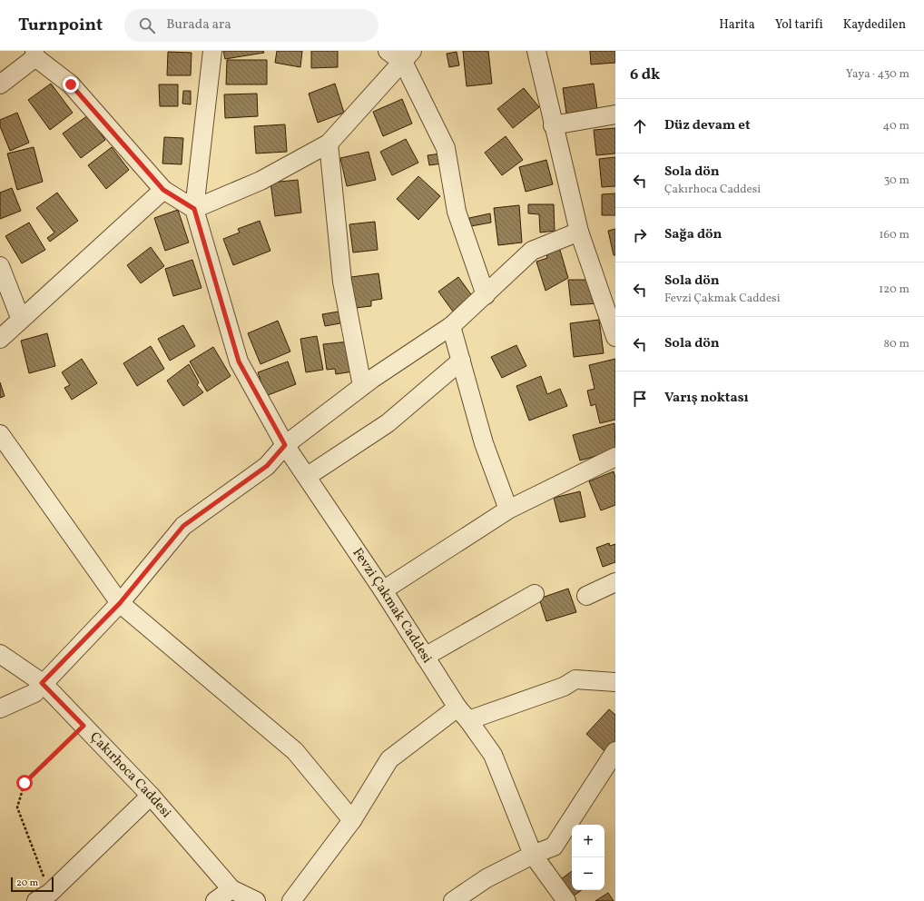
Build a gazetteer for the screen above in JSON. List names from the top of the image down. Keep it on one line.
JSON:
{"streets":{"street":["Fevzi Çakmak Caddesi","Çakırhoca Caddesi"]},"scale_bar":"20 m","page":{"header":"Turnpoint","search":"Burada ara","nav":["Harita","Yol tarifi","Kaydedilen"],"heading":["6 dk","Yaya · 430 m"],"list":[["Düz devam et","40 m"],["Sola dön","Çakırhoca Caddesi","30 m"],["Sağa dön","160 m"],["Sola dön","Fevzi Çakmak Caddesi","120 m"],["Sola dön","80 m"],"Varış noktası"],"map_buttons":["+","−"],"scale":"20 m"}}
